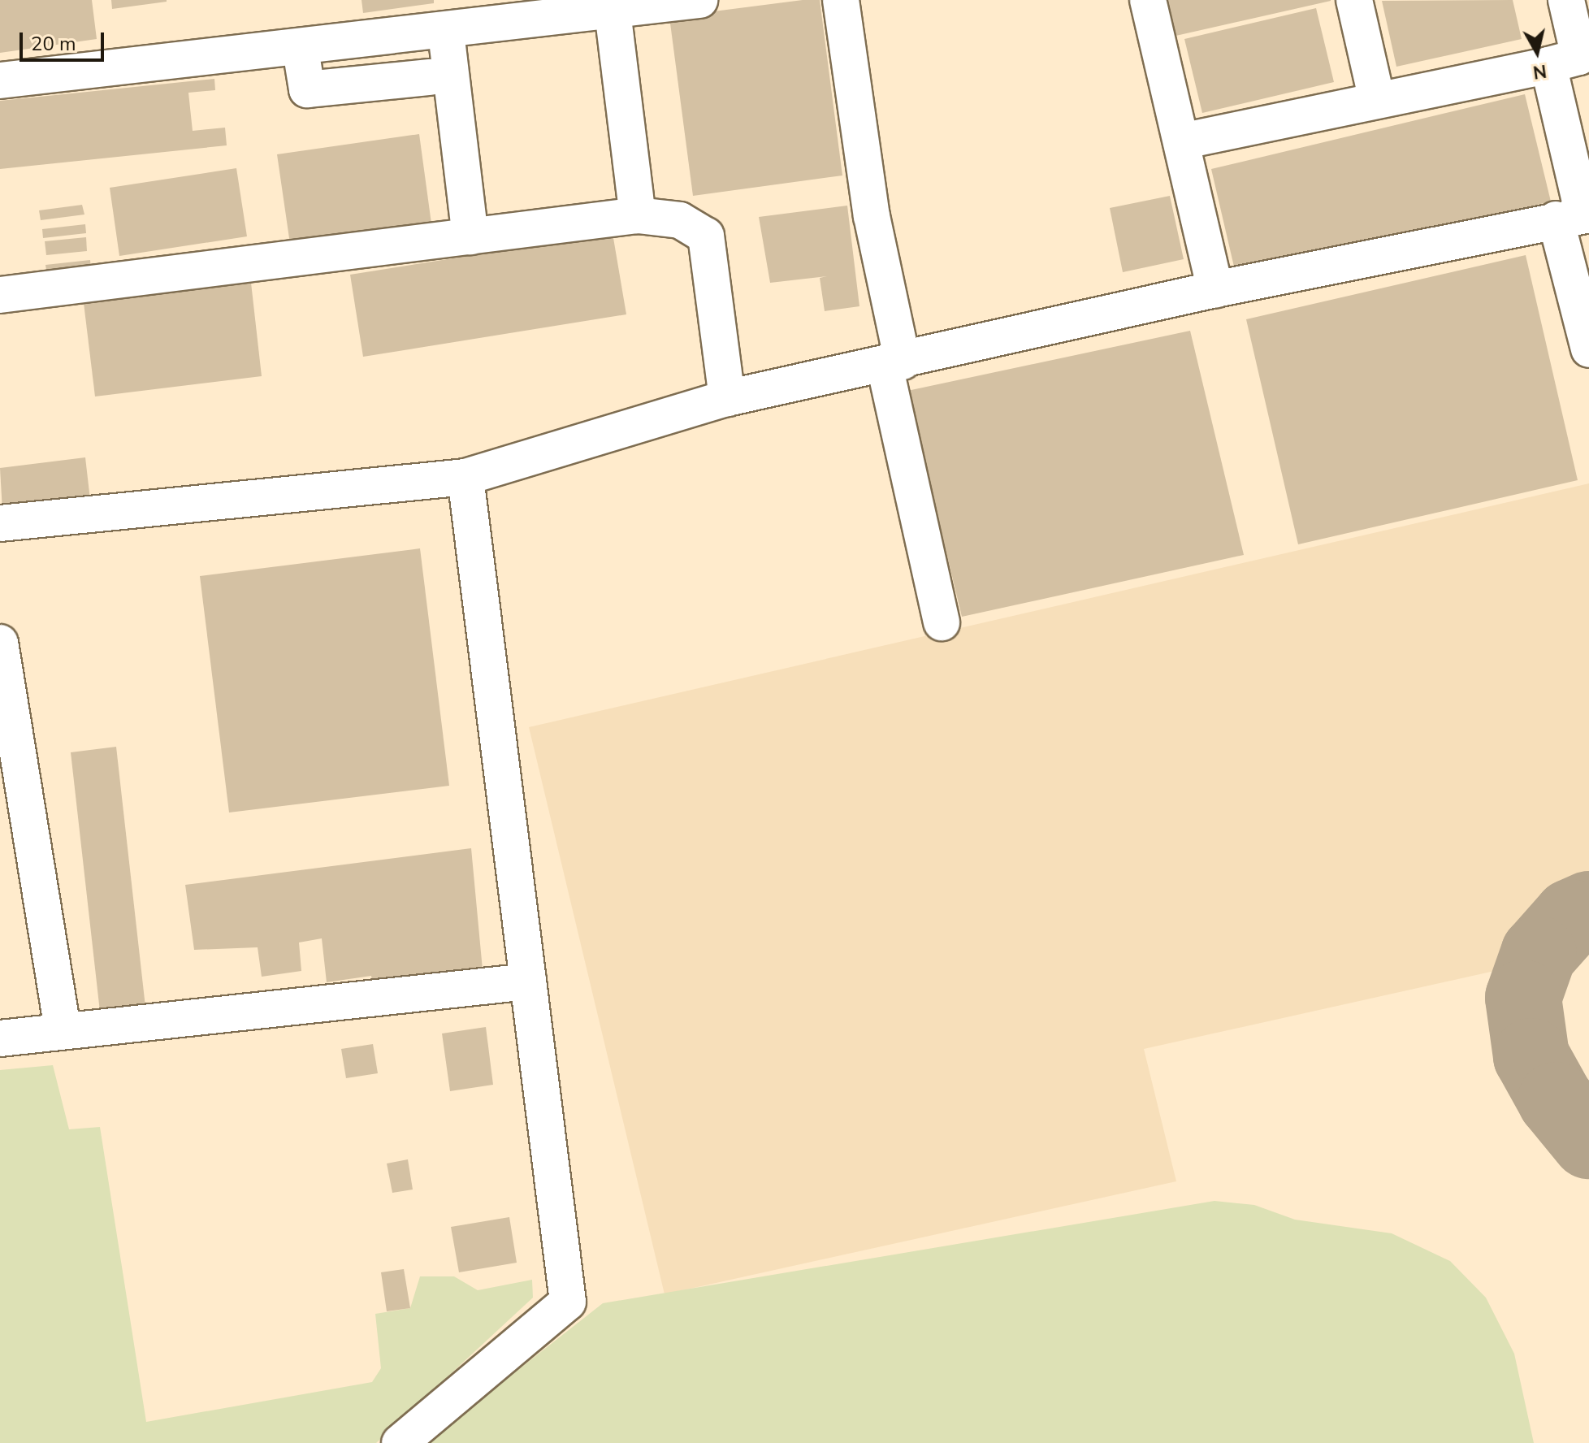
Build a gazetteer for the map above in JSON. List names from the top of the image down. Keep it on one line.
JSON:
{"scale_bar":"20 m","north":"bottom"}
